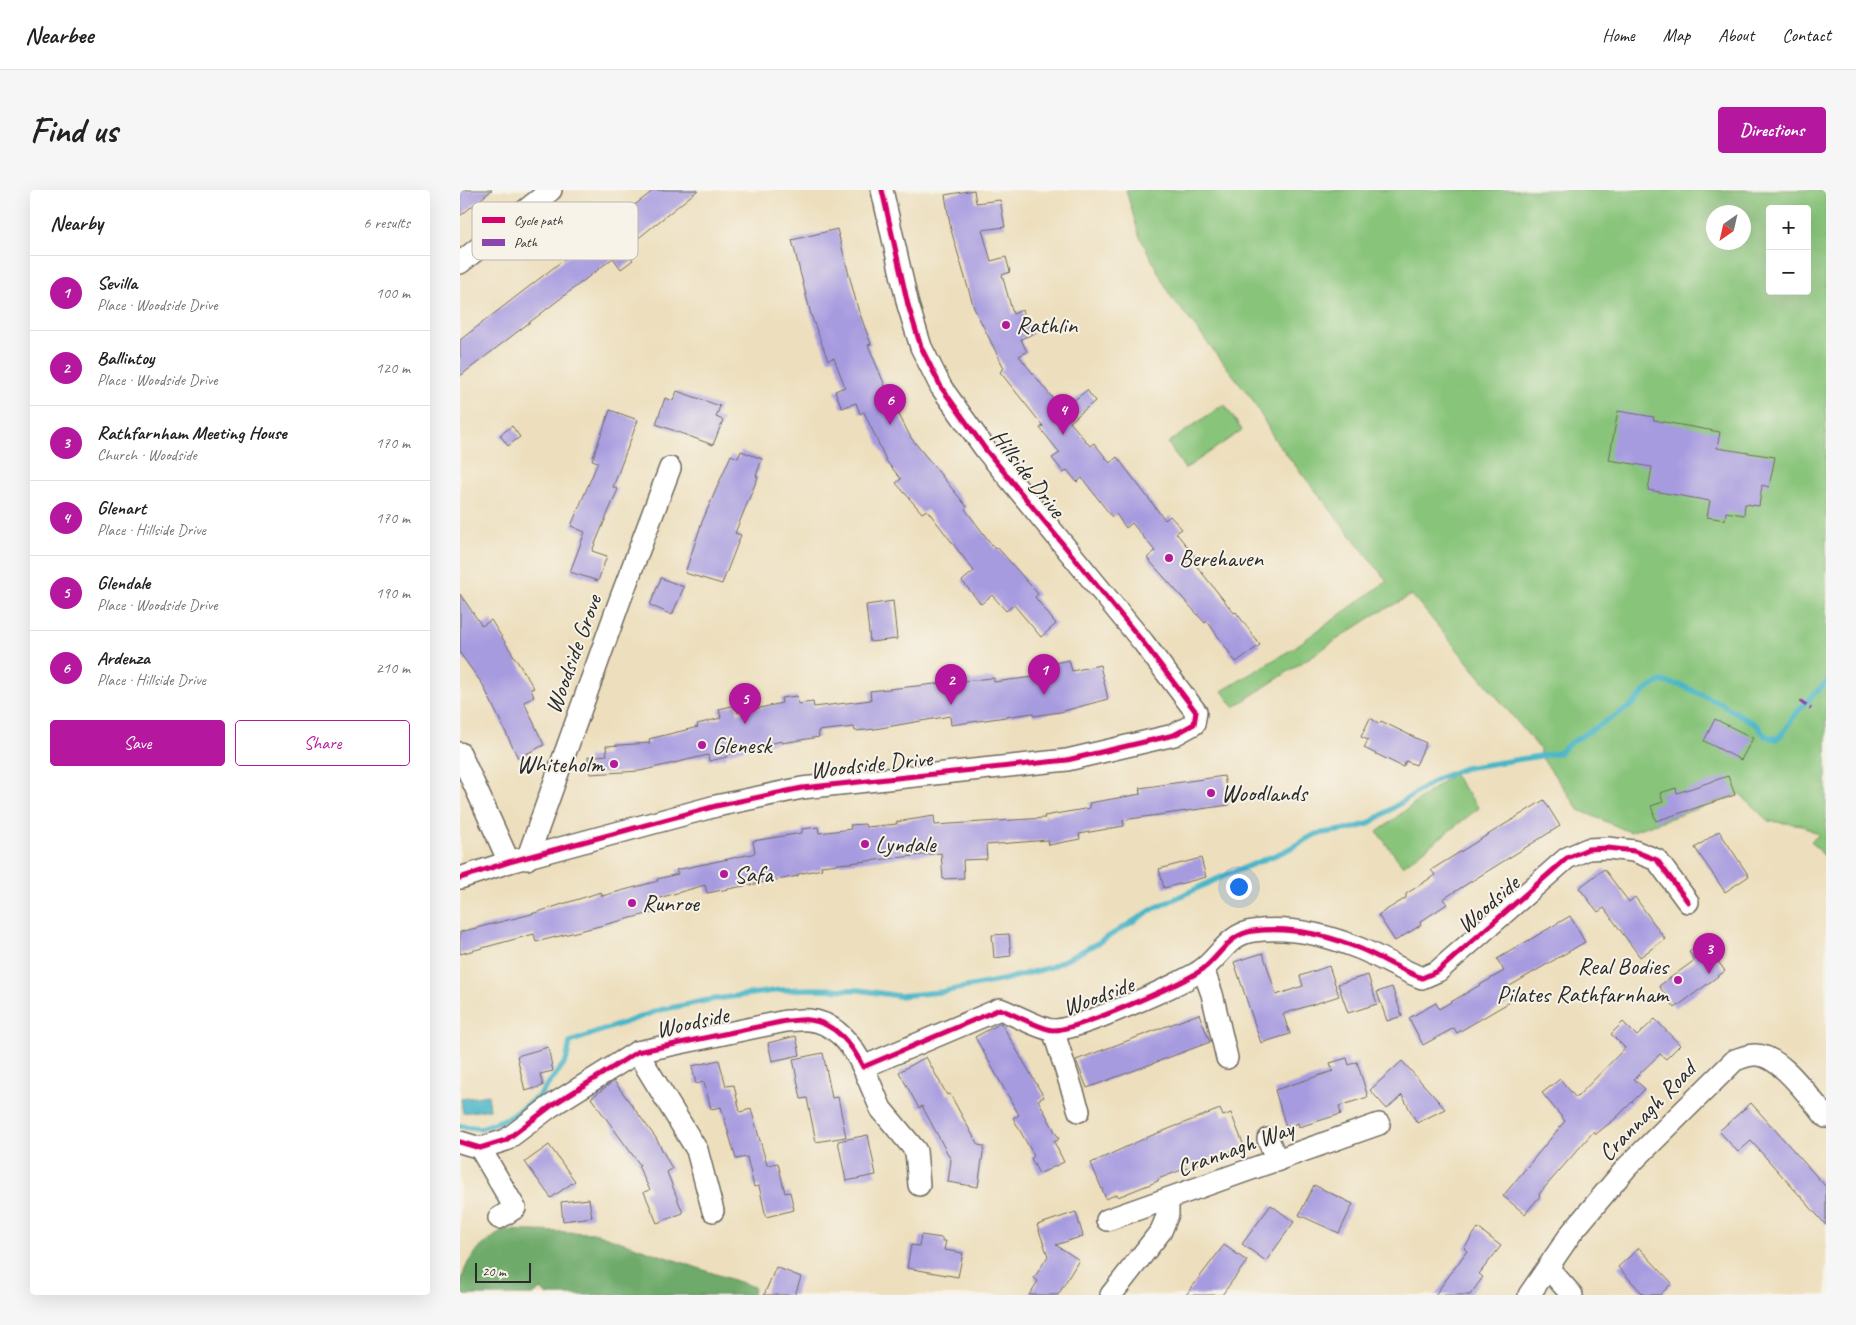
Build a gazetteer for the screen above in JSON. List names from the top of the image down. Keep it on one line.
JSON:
{"streets":{"street":["Hillside Drive","Woodside Grove","Woodside Drive","Woodside","Crannagh Road","Crannagh Way"]},"crossings":[["Hillside Drive","Woodside Drive"],["Woodside Grove","Woodside Drive"]],"places":["Rathlin","Berehaven","Glenesk","Whiteholm","Woodlands","Lyndale","Safa","Runroe","Real Bodies Pilates Rathfarnham"],"legend":["Cycle path","Path"],"scale_bar":"20 m","north":"bottom left","page":{"header":"Nearbee","nav":["Home","Map","About","Contact"],"buttons":["Directions",["Save","Share"]],"title":"Find us","heading":["Nearby","6 results"],"map_buttons":["+","−"],"list":[{"mark":"1","name":"Sevilla","note":"Place · Woodside Drive","value":"100 m"},{"mark":"2","name":"Ballintoy","note":"Place · Woodside Drive","value":"120 m"},{"mark":"3","name":"Rathfarnham Meeting House","note":"Church · Woodside","value":"170 m"},{"mark":"4","name":"Glenart","note":"Place · Hillside Drive","value":"170 m"},{"mark":"5","name":"Glendale","note":"Place · Woodside Drive","value":"190 m"},{"mark":"6","name":"Ardenza","note":"Place · Hillside Drive","value":"210 m"}],"pins":["6","4","1","2","5","3"],"scale":"20 m"}}
